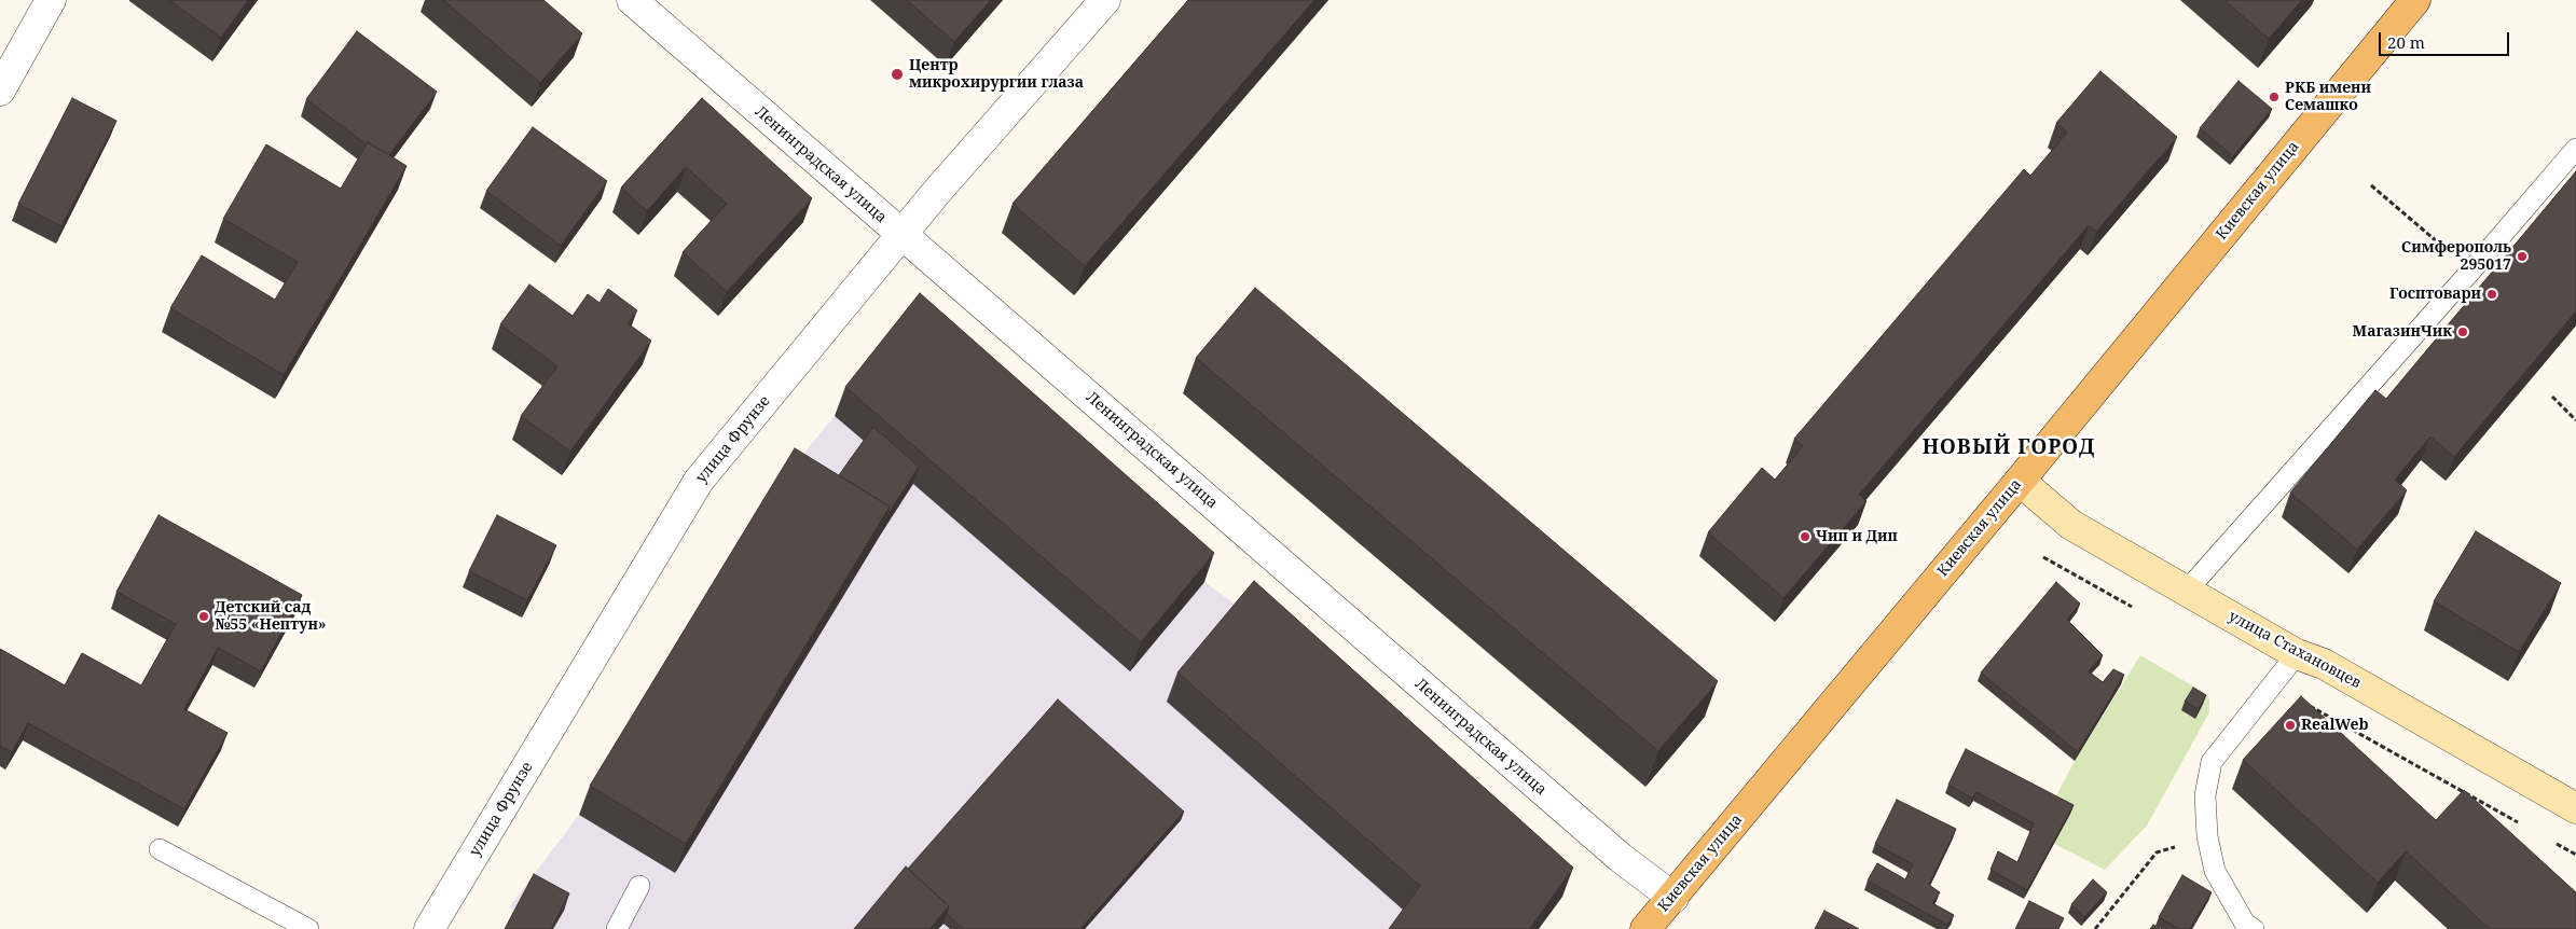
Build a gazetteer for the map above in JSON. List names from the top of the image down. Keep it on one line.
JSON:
{"streets":{"main road":["Киевская улица"],"street":["Ленинградская улица","улица Фрунзе","улица Стахановцев"]},"crossings":[["Ленинградская улица","Киевская улица"],["Ленинградская улица","улица Фрунзе"],["Киевская улица","улица Стахановцев"]],"districts":["НОВЫЙ ГОРОД"],"places":["Центр микрохирургии глаза","РКБ имени Семашко","Симферополь 295017","Госптовари","МагазинЧик","Чип и Дип","Детский сад №55 «Нептун»","RealWeb"],"scale_bar":"20 m"}
